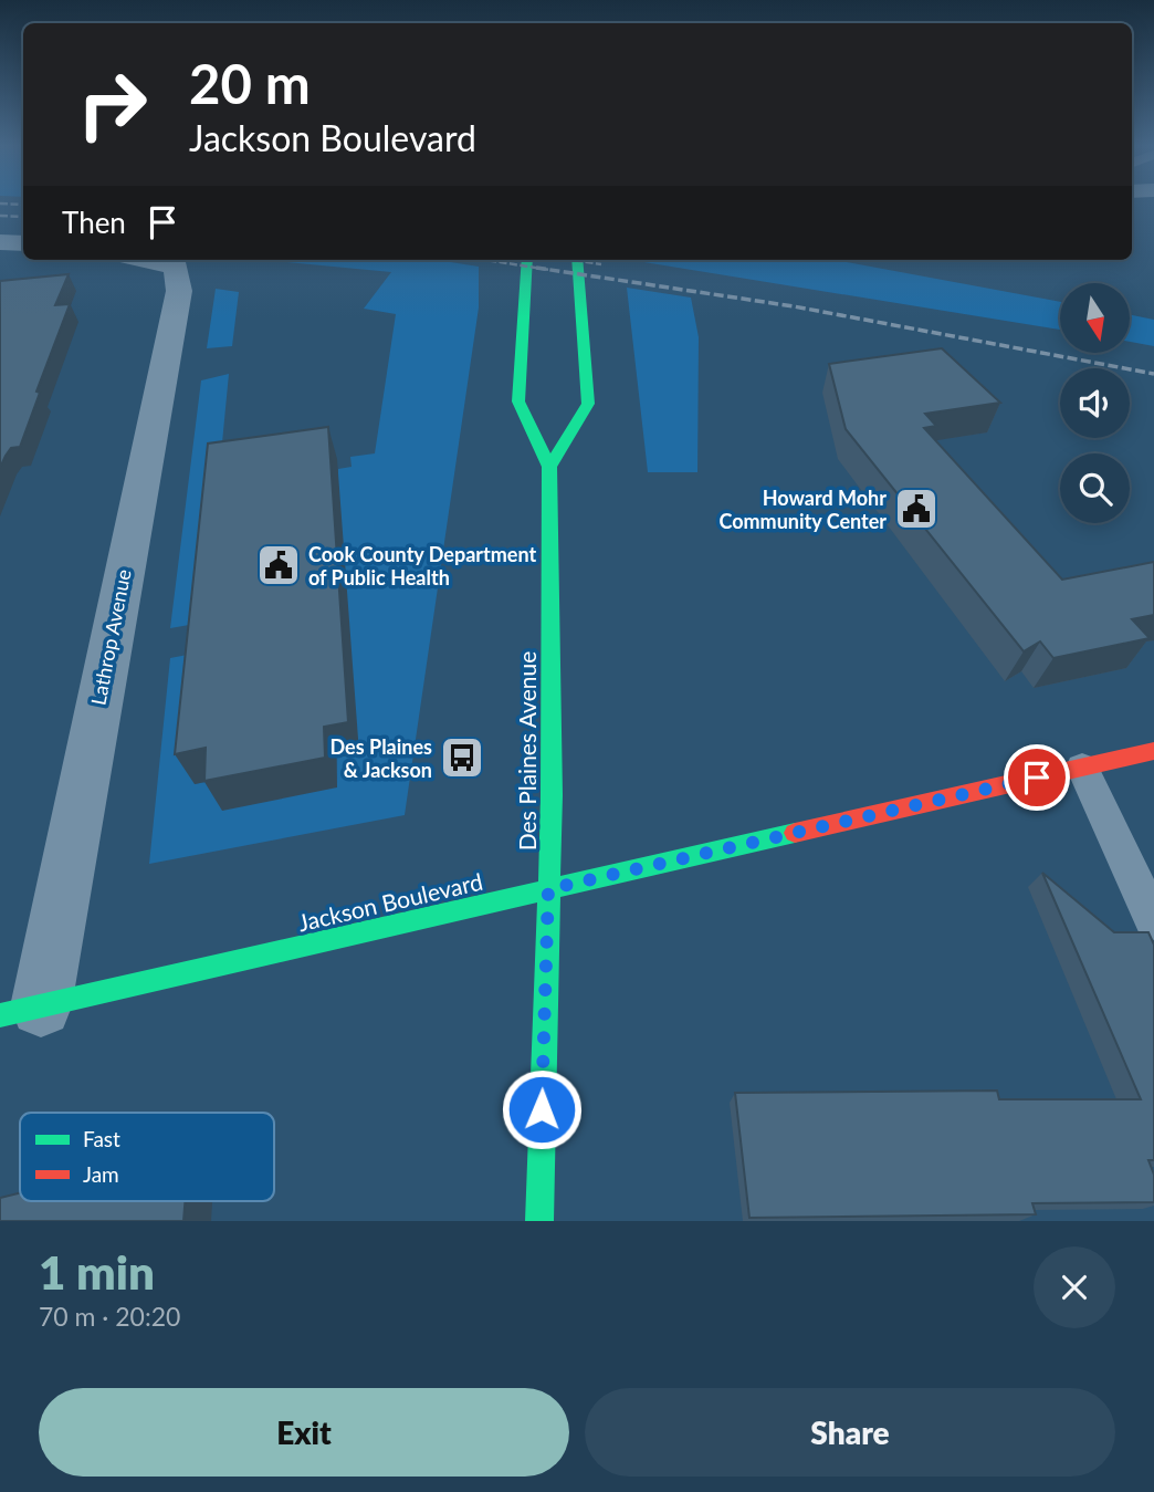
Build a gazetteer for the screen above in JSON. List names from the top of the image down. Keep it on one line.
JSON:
{"streets":{"main road":["Des Plaines Avenue","Jackson Boulevard"],"street":["Lathrop Avenue"]},"crossings":[["Lathrop Avenue","Jackson Boulevard"],["Des Plaines Avenue","Jackson Boulevard"]],"places":{"public building":["Howard Mohr Community Center","Cook County Department of Public Health"],"bus stop":["Des Plaines & Jackson"]},"legend":["Fast","Jam"],"north":"bottom","page":{"turn":["20 m","Jackson Boulevard"],"then":"Then","heading":["1 min","70 m · 20:20"],"buttons":["Exit","Share"]}}
